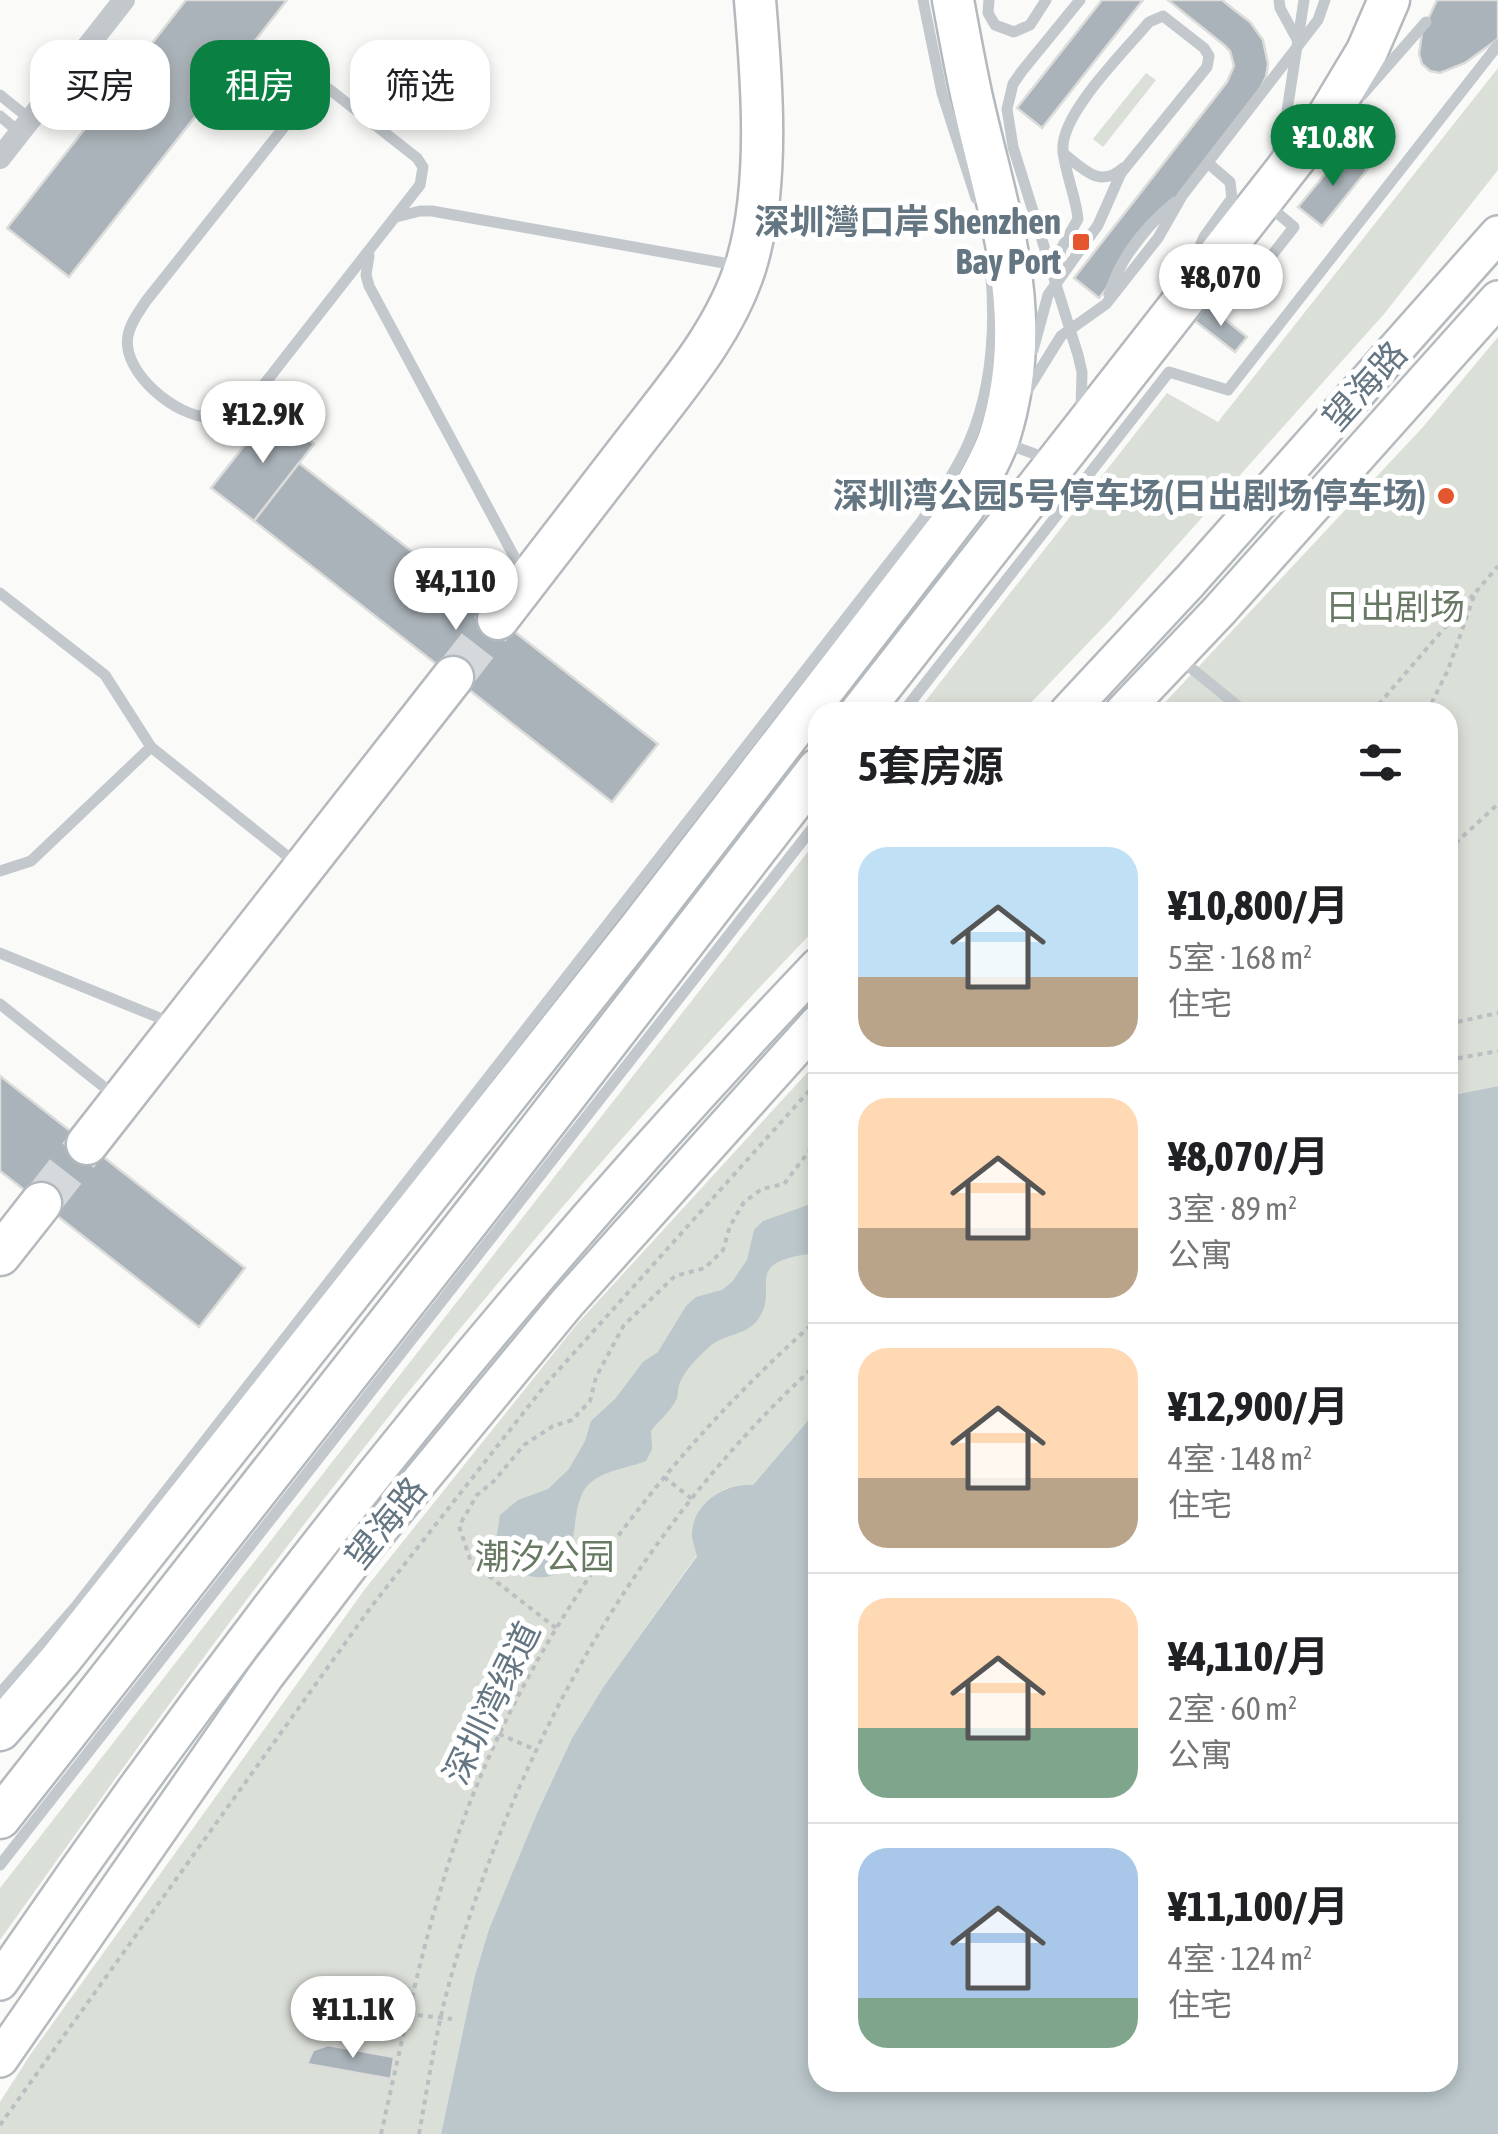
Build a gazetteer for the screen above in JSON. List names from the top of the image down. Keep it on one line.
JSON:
{"streets":{"main road":["望海路"],"path":["深圳湾绿道"]},"parks":["日出剧场","潮汐公园"],"places":{"transit":["深圳灣口岸 Shenzhen Bay Port"],"other":["深圳湾公园5号停车场(日出剧场停车场)"]},"page":{"chip":["买房","租房","筛选"],"price":["¥10.8K","¥8,070","¥12.9K","¥4,110","¥11.1K"],"heading":"5套房源","list":[{"name":"¥10,800/月","note":"5室 · 168 m² · 住宅"},{"name":"¥8,070/月","note":"3室 · 89 m² · 公寓"},{"name":"¥12,900/月","note":"4室 · 148 m² · 住宅"},{"name":"¥4,110/月","note":"2室 · 60 m² · 公寓"},{"name":"¥11,100/月","note":"4室 · 124 m² · 住宅"}]}}
